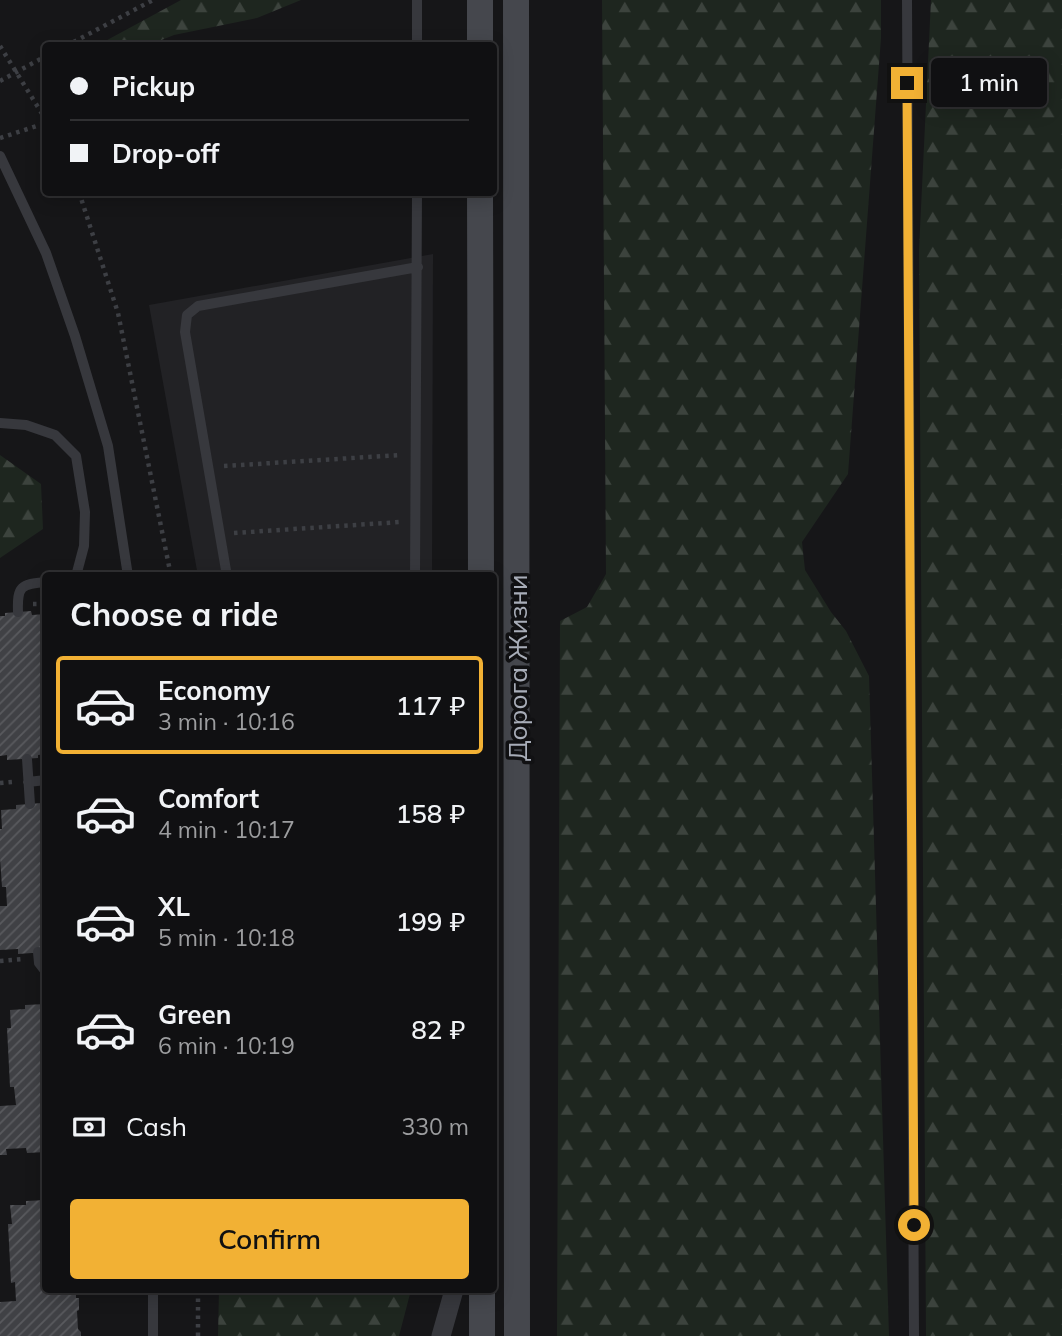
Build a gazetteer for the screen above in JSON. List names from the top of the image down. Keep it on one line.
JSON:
{"streets":{"main road":["Дорога Жизни"]},"page":{"banner":["Pickup","Drop-off"],"bubble":"1 min","heading":"Choose a ride","list":[{"name":"Economy","note":"3 min · 10:16","value":"117 ₽"},{"name":"Comfort","note":"4 min · 10:17","value":"158 ₽"},{"name":"XL","note":"5 min · 10:18","value":"199 ₽"},{"name":"Green","note":"6 min · 10:19","value":"82 ₽"}],"pay":["Cash","330 m"],"buttons":"Confirm"}}
